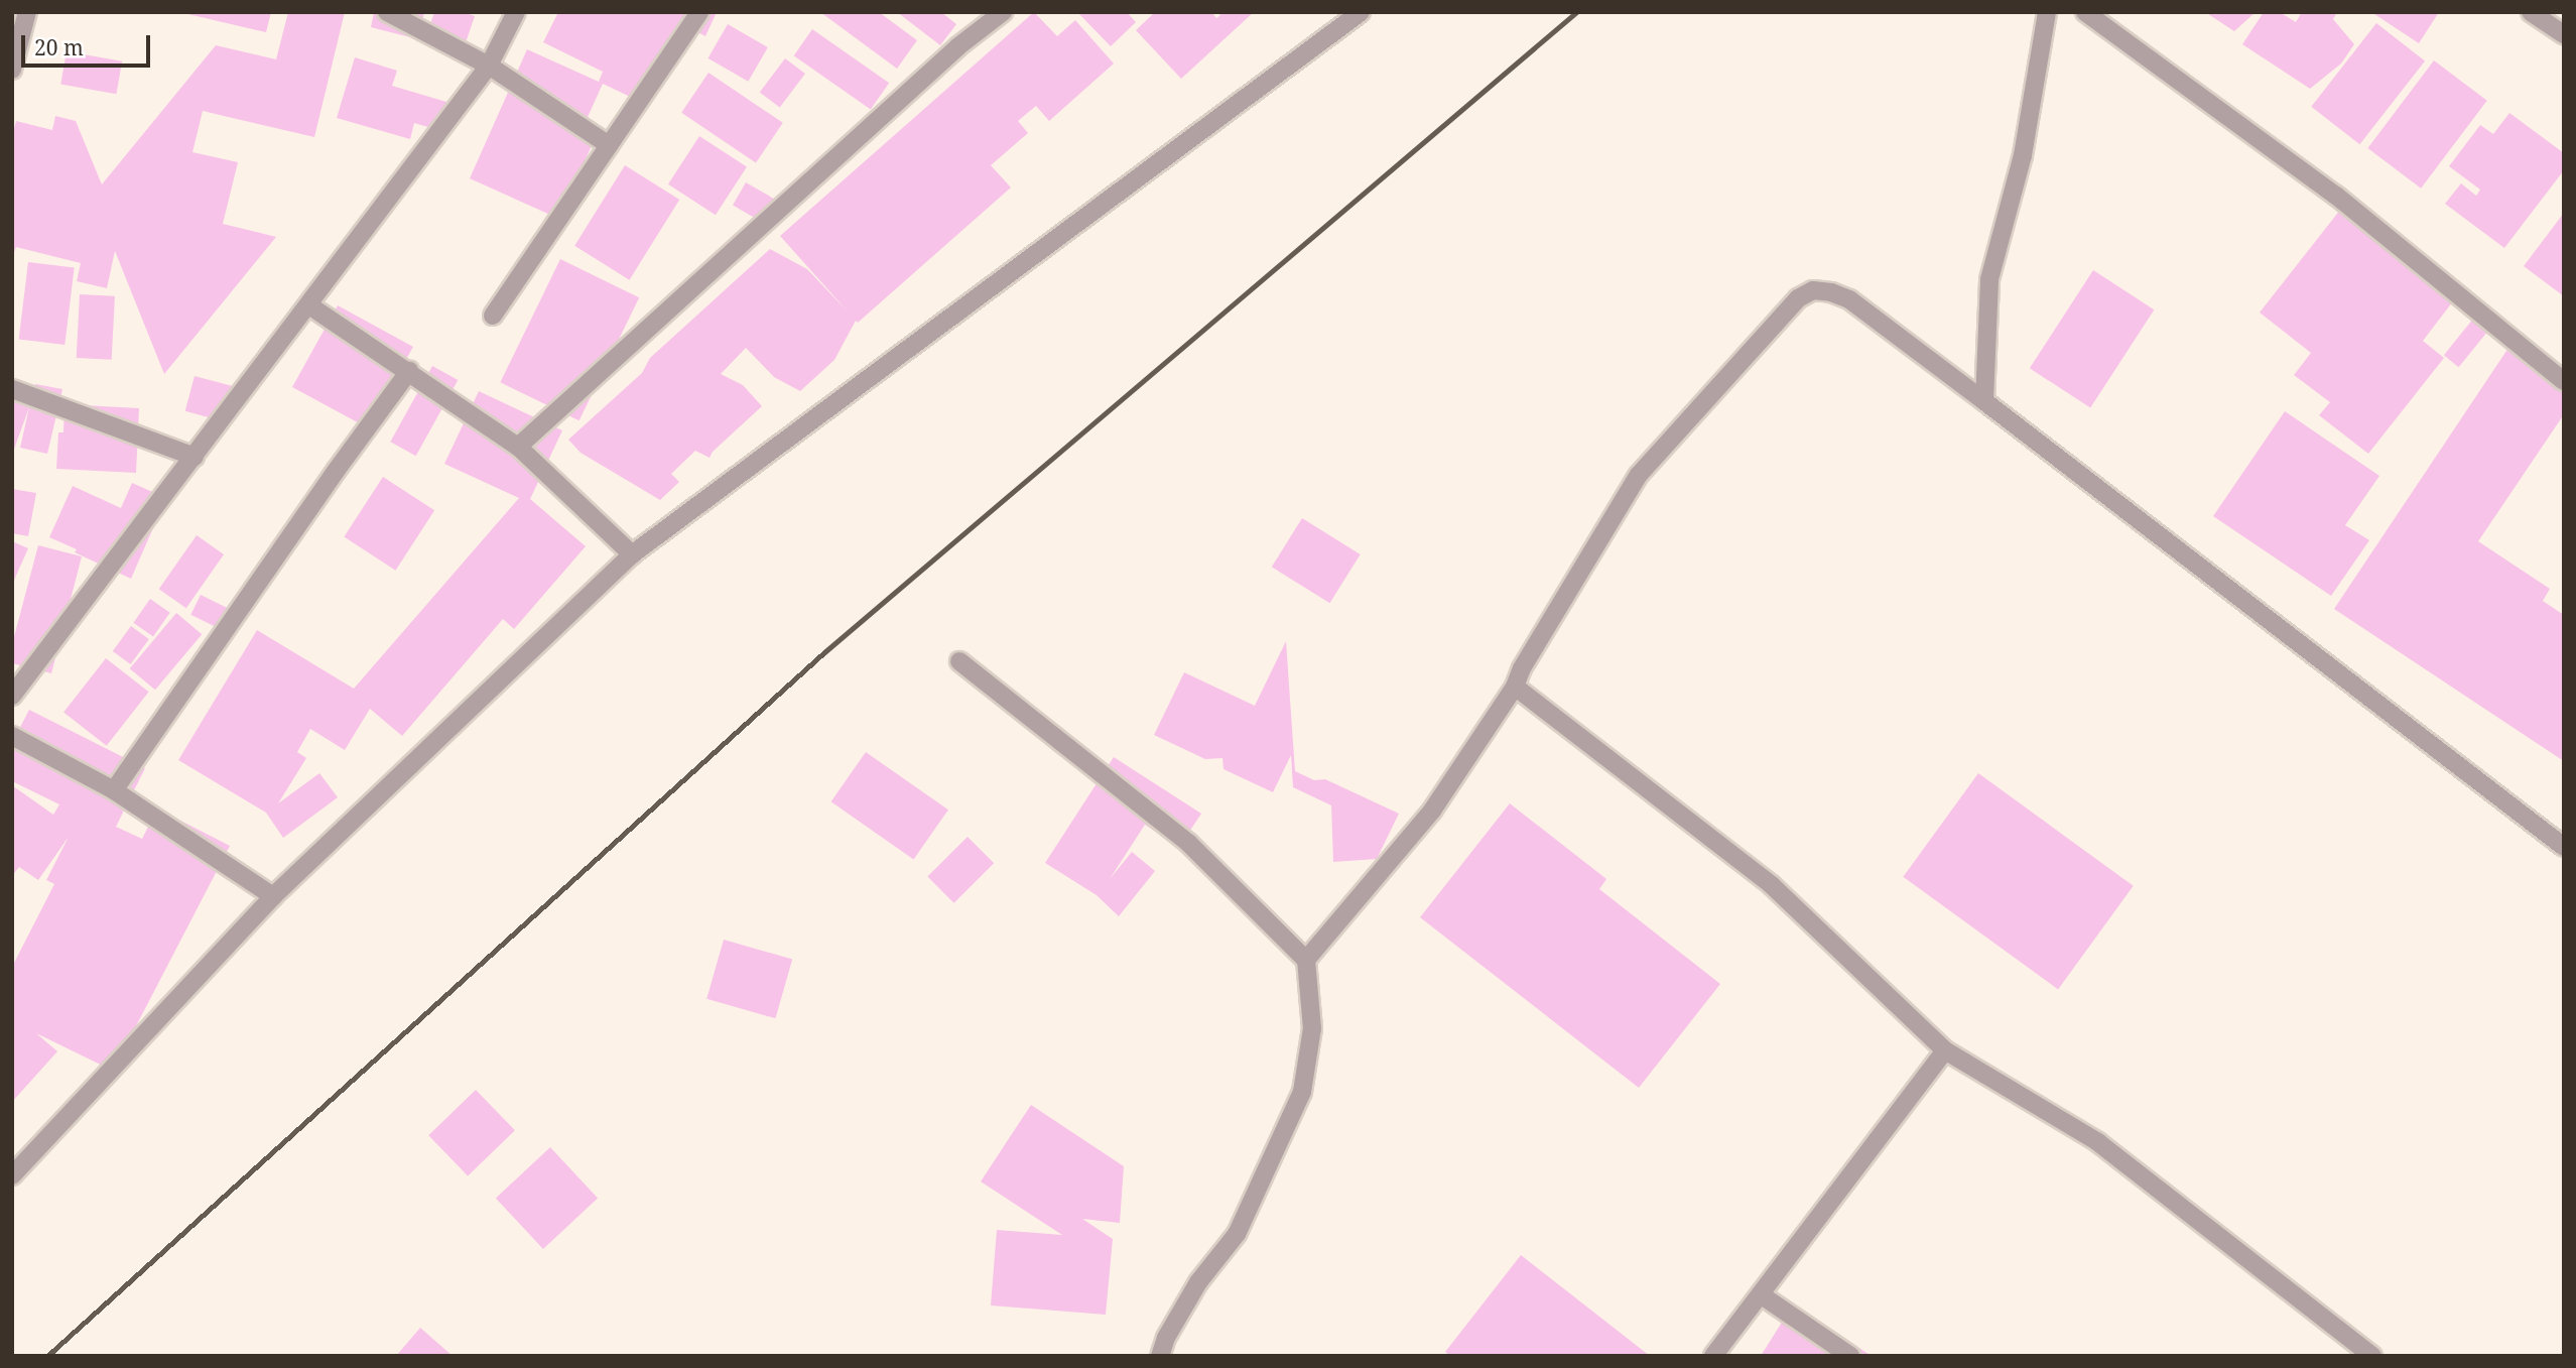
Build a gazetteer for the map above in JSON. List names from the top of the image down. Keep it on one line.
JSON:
{"scale_bar":"20 m"}
